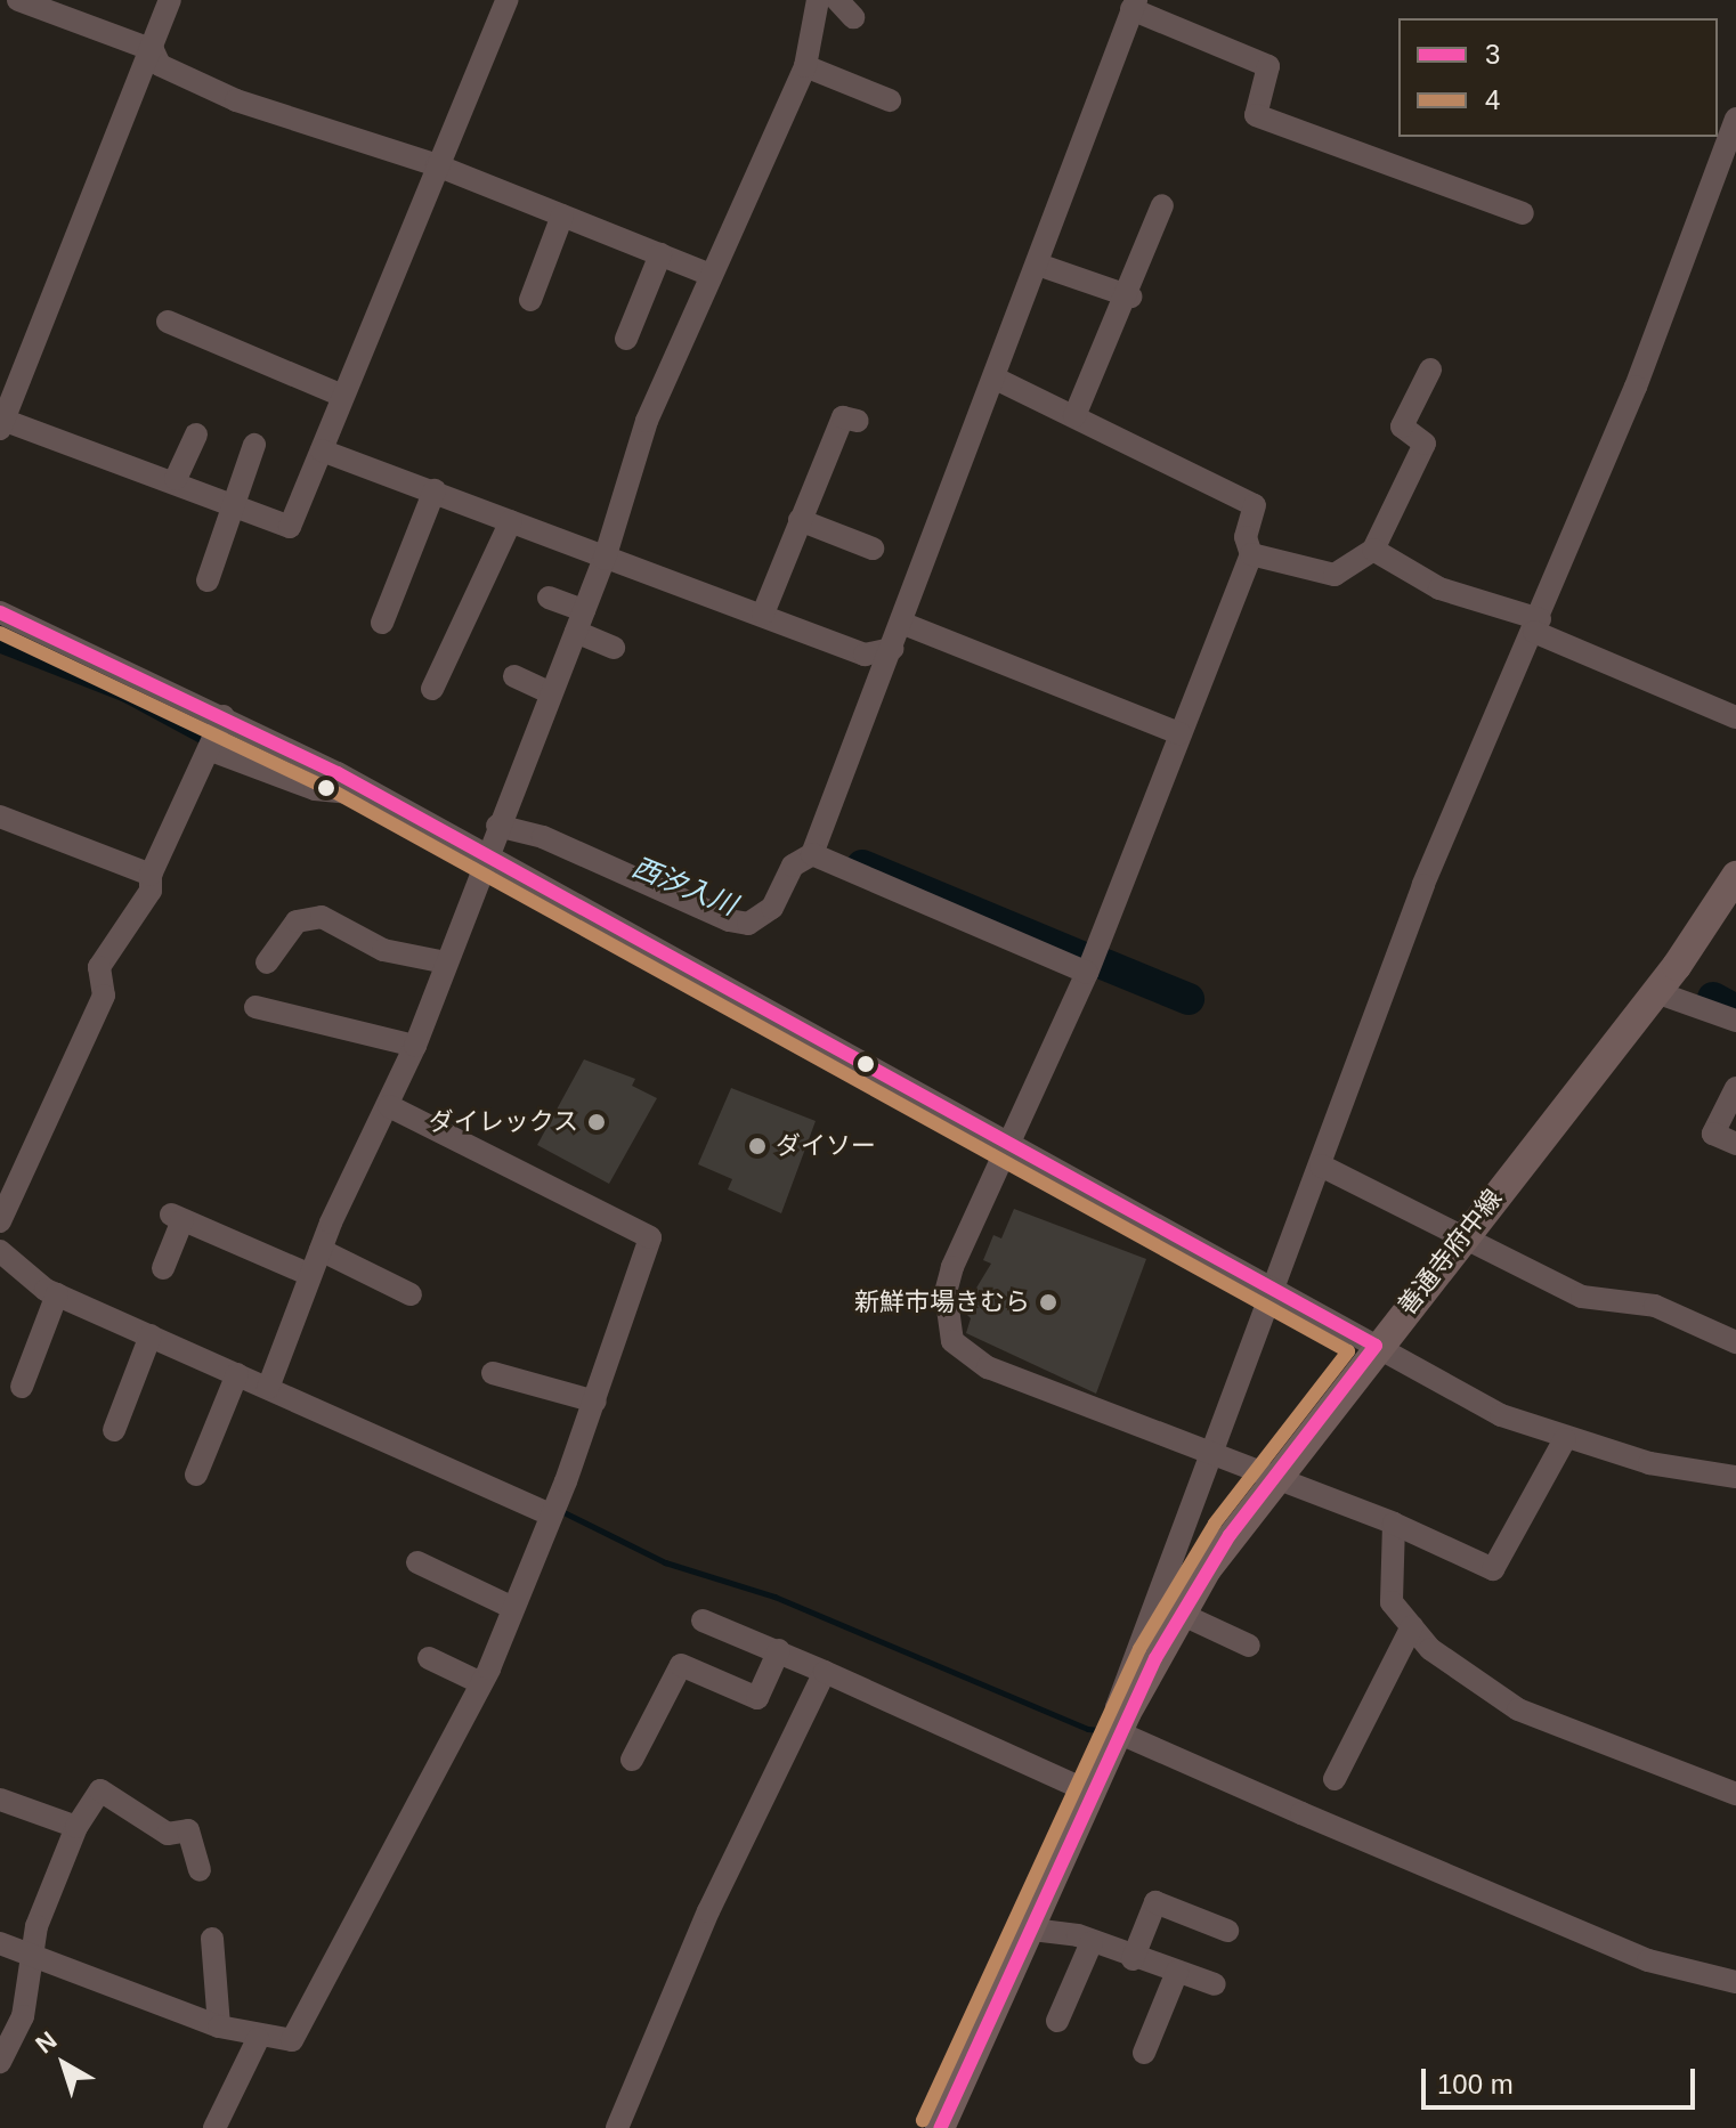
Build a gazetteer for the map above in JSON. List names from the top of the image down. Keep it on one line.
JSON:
{"streets":{"main road":["善通寺府中線"]},"water":["西汐入川"],"places":["ダイレックス","ダイソー","新鮮市場きむら"],"lines":["transit line 3","transit line 4"],"legend":["3","4"],"scale_bar":"100 m","north":"top left"}
